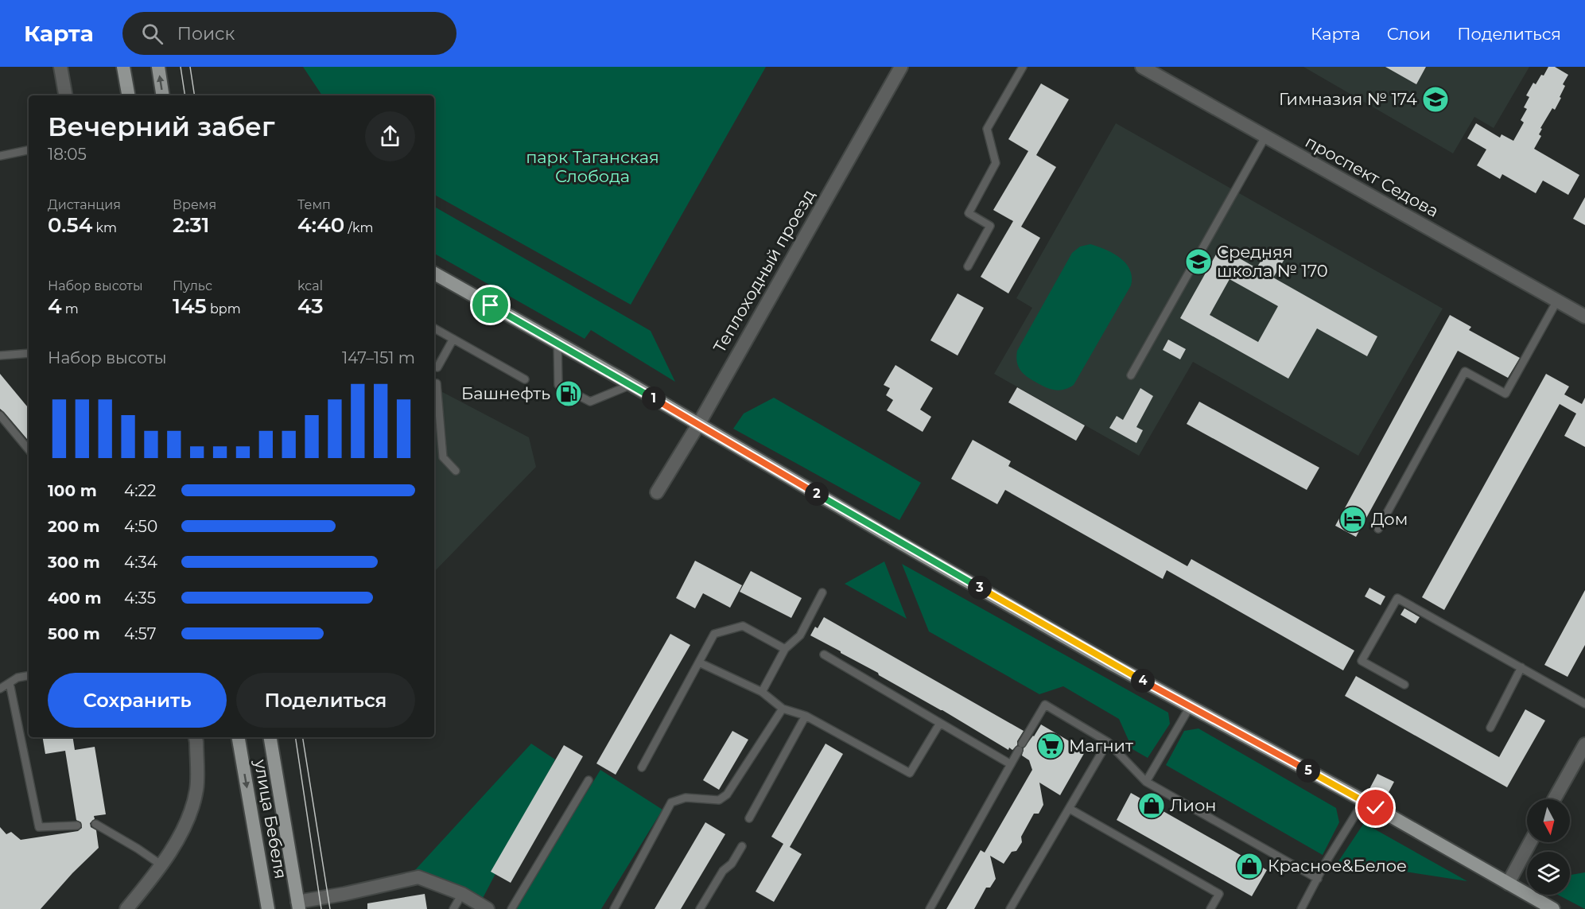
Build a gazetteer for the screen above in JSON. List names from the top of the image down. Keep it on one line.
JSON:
{"streets":{"main road":["улица Бебеля"],"street":["проспект Седова","Теплоходный проезд"]},"parks":["парк Таганская Слобода"],"places":{"school or university":["Гимназия № 174","Средняя школа № 170"],"fuel station":["Башнефть"],"hotel":["Дом"],"supermarket":["Магнит"],"shop":["Лион","Красное&Белое"]},"north":"bottom","page":{"header":"Карта","search":"Поиск","nav":["Карта","Слои","Поделиться"],"heading":["Вечерний забег","18:05"],"stats":[["Дистанция","0.54 km"],["Время","2:31"],["Темп","4:40 /km"],["Набор высоты","4 m"],["Пульс","145 bpm"],["kcal","43"]],"chart":["Набор высоты","147–151 m"],"pins":["1","2","3","4","5"],"list":[{"name":"100 m","note":"4:22"},{"name":"200 m","note":"4:50"},{"name":"300 m","note":"4:34"},{"name":"400 m","note":"4:35"},{"name":"500 m","note":"4:57"}],"buttons":["Сохранить","Поделиться"]}}
